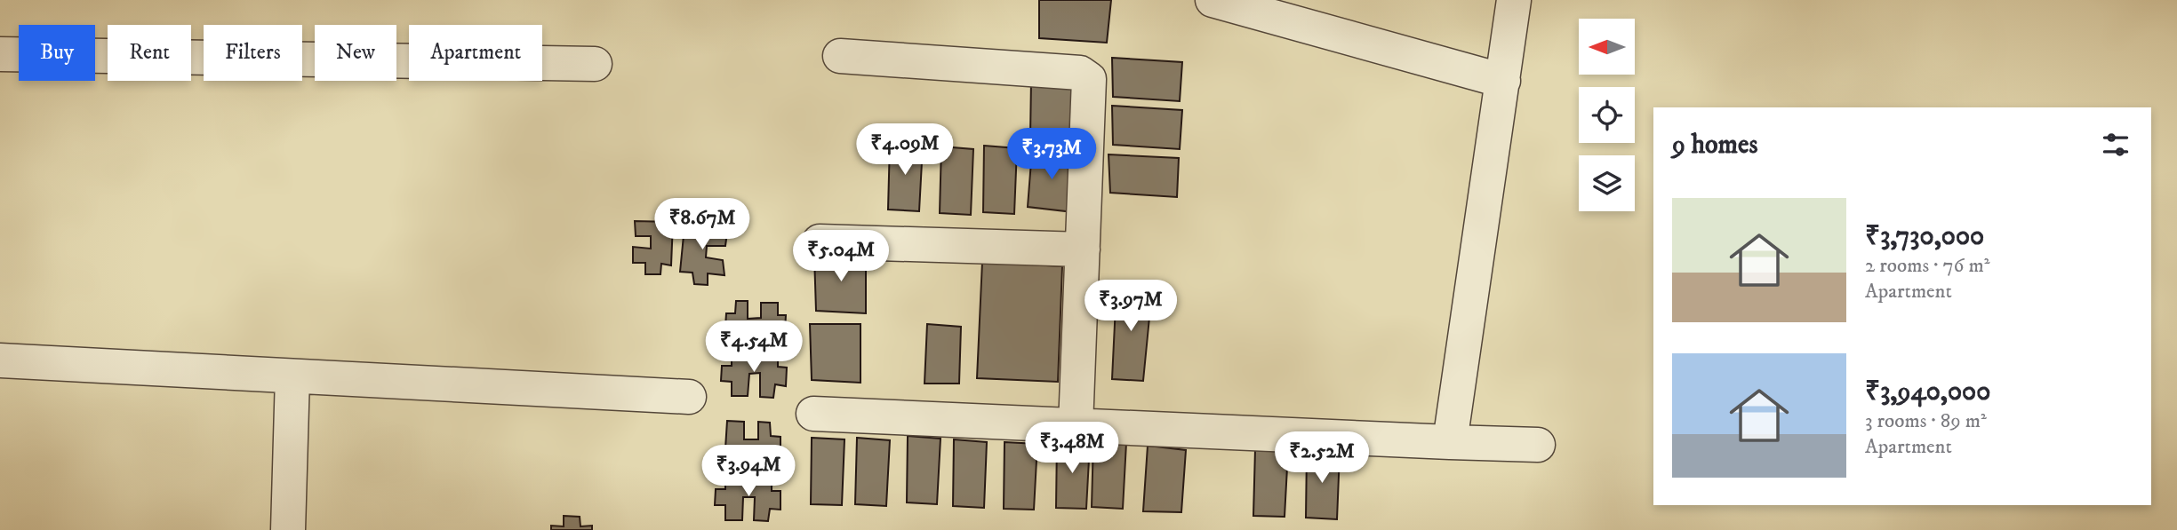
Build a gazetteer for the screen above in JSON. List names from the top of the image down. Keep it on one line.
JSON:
{"north":"left","page":{"chip":["Buy","Rent","Filters","New","Apartment"],"heading":"9 homes","price":["₹4.09M","₹3.73M","₹8.67M","₹5.04M","₹3.97M","₹4.54M","₹3.48M","₹2.52M","₹3.94M"],"list":[{"name":"₹3,730,000","note":"2 rooms · 76 m² · Apartment"},{"name":"₹3,940,000","note":"3 rooms · 89 m² · Apartment"}]}}
